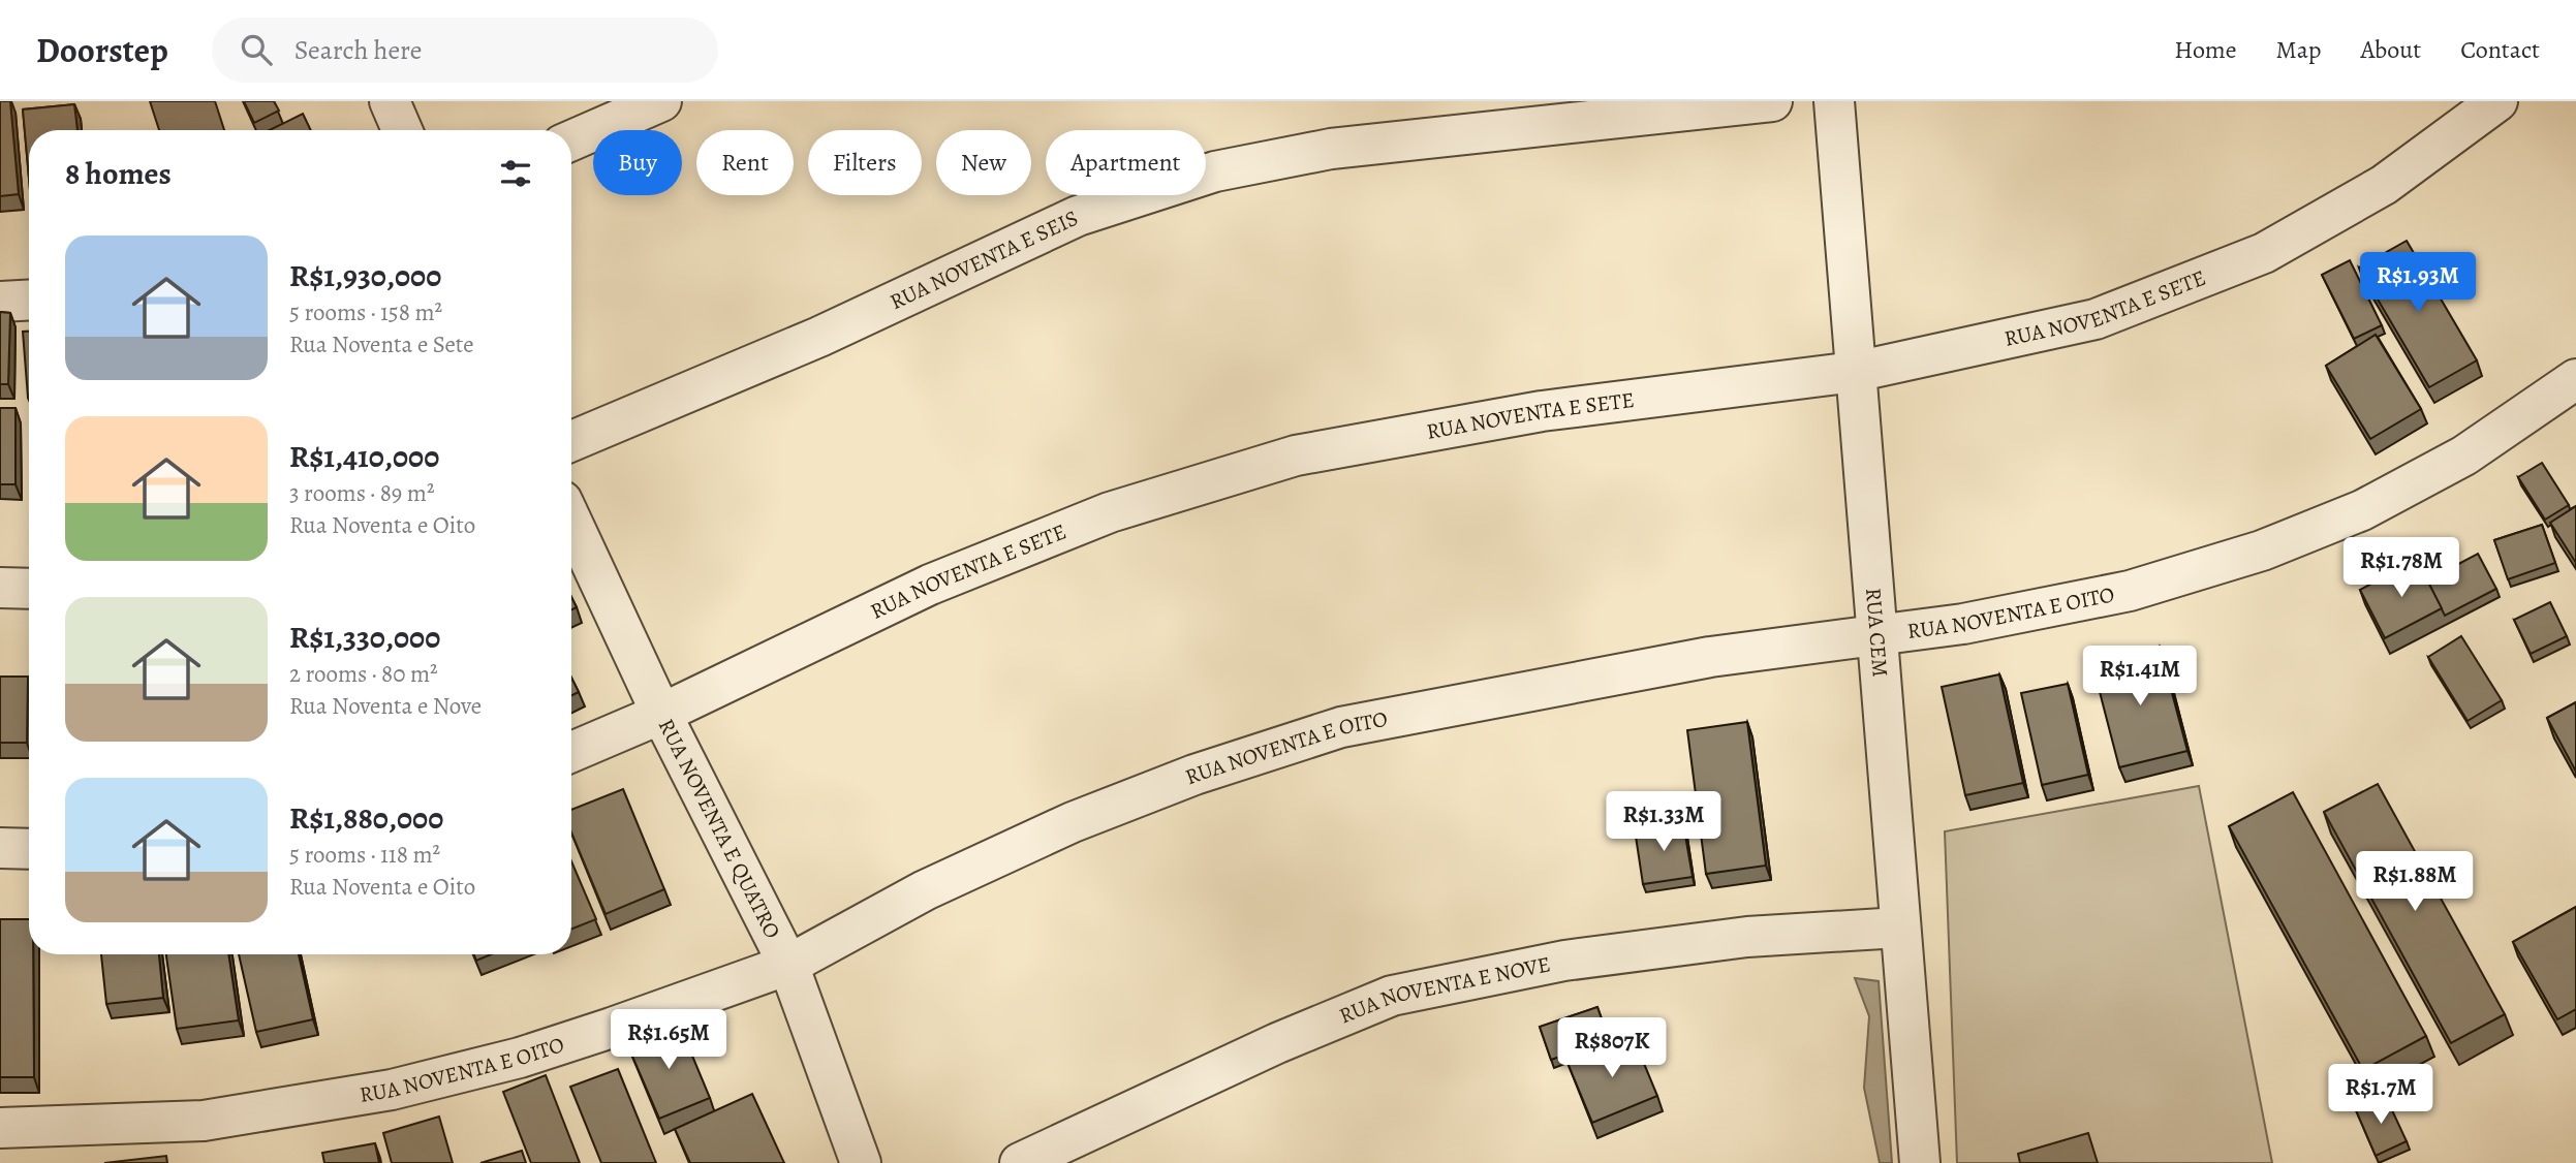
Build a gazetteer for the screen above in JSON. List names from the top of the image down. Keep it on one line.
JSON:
{"streets":{"street":["RUA NOVENTA E SEIS","RUA NOVENTA E SETE","RUA NOVENTA E OITO","RUA CEM","RUA NOVENTA E QUATRO","RUA NOVENTA E NOVE"]},"crossings":[["RUA NOVENTA E SETE","RUA CEM"],["RUA NOVENTA E SETE","RUA NOVENTA E QUATRO"],["RUA NOVENTA E OITO","RUA CEM"],["RUA NOVENTA E OITO","RUA NOVENTA E QUATRO"],["RUA CEM","RUA NOVENTA E NOVE"]],"page":{"header":"Doorstep","search":"Search here","nav":["Home","Map","About","Contact"],"chip":["Buy","Rent","Filters","New","Apartment"],"heading":"8 homes","list":[{"name":"R$1,930,000","note":"5 rooms · 158 m² · Rua Noventa e Sete"},{"name":"R$1,410,000","note":"3 rooms · 89 m² · Rua Noventa e Oito"},{"name":"R$1,330,000","note":"2 rooms · 80 m² · Rua Noventa e Nove"},{"name":"R$1,880,000","note":"5 rooms · 118 m² · Rua Noventa e Oito"}],"price":["R$1.93M","R$1.78M","R$1.41M","R$1.33M","R$1.88M","R$1.65M","R$807K","R$1.7M"]}}
